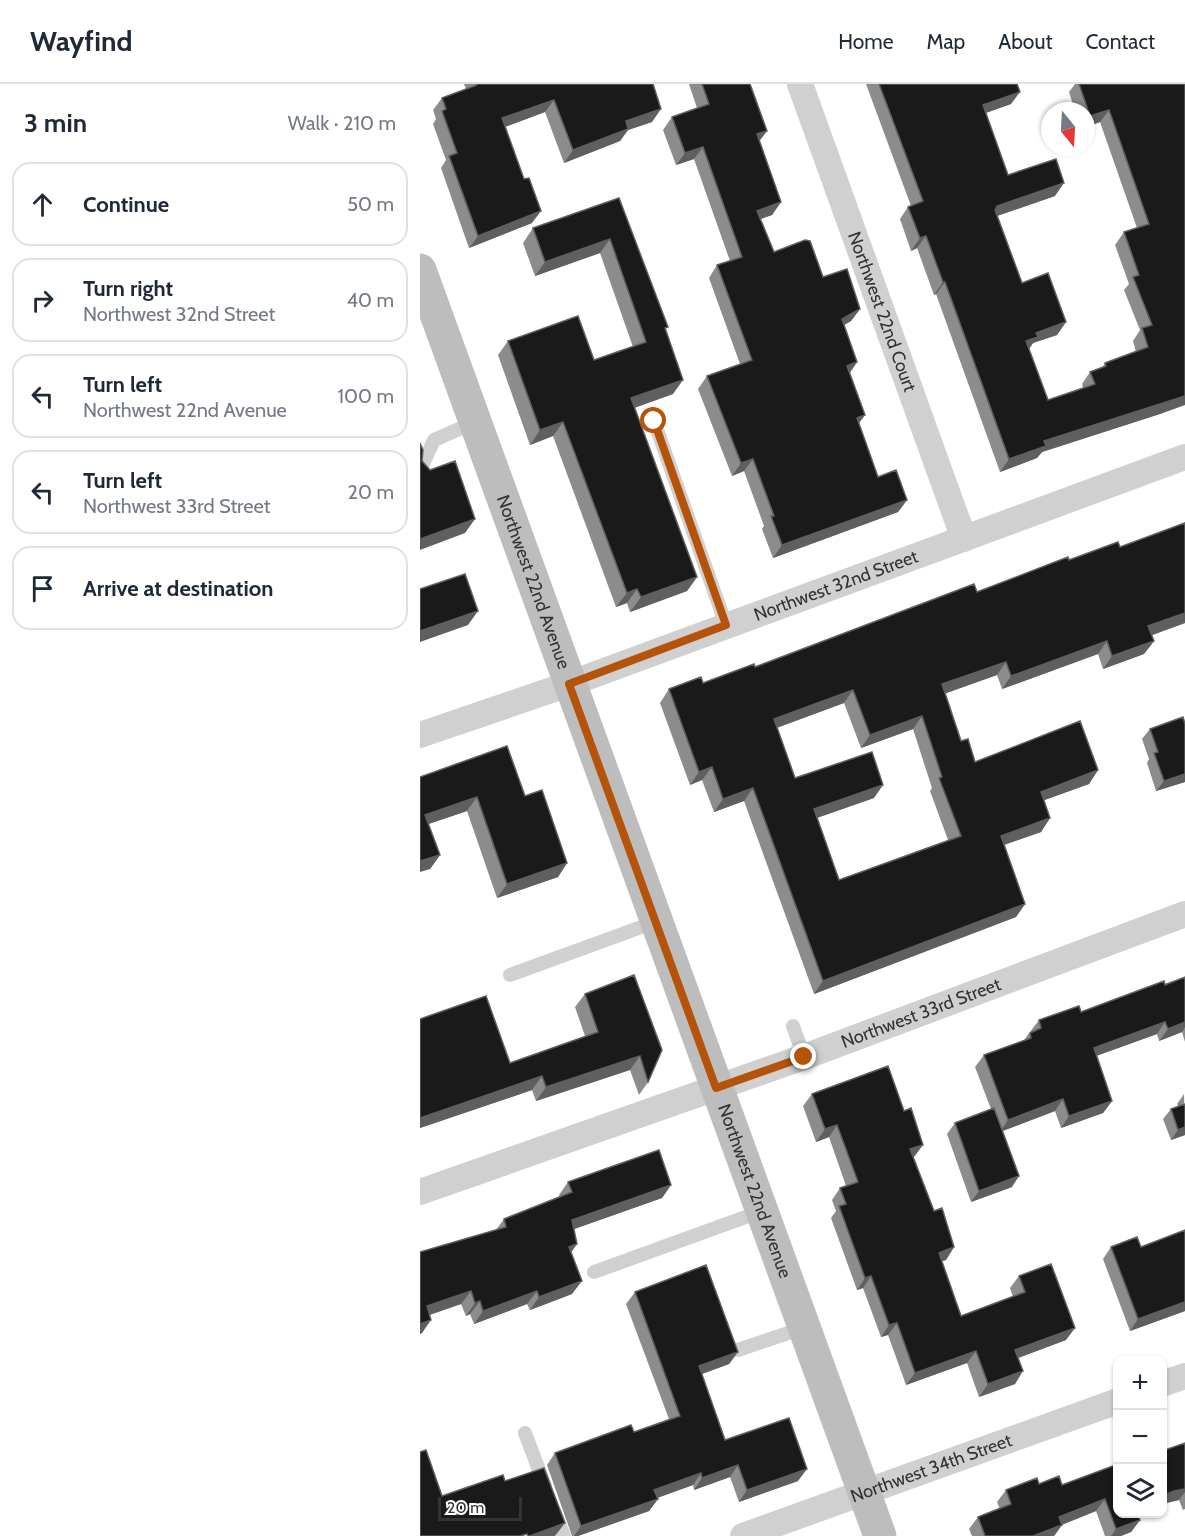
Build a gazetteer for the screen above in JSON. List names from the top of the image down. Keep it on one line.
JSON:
{"streets":{"main road":["Northwest 22nd Avenue"],"street":["Northwest 22nd Court","Northwest 32nd Street","Northwest 33rd Street","Northwest 34th Street"]},"crossings":[["Northwest 22nd Court","Northwest 32nd Street"],["Northwest 22nd Avenue","Northwest 32nd Street"],["Northwest 22nd Avenue","Northwest 33rd Street"],["Northwest 22nd Avenue","Northwest 34th Street"]],"scale_bar":"20 m","north":"bottom","page":{"header":"Wayfind","nav":["Home","Map","About","Contact"],"heading":["3 min","Walk · 210 m"],"list":[["Continue","50 m"],["Turn right","Northwest 32nd Street","40 m"],["Turn left","Northwest 22nd Avenue","100 m"],["Turn left","Northwest 33rd Street","20 m"],"Arrive at destination"],"map_buttons":["+","−"],"scale":"20 m"}}
